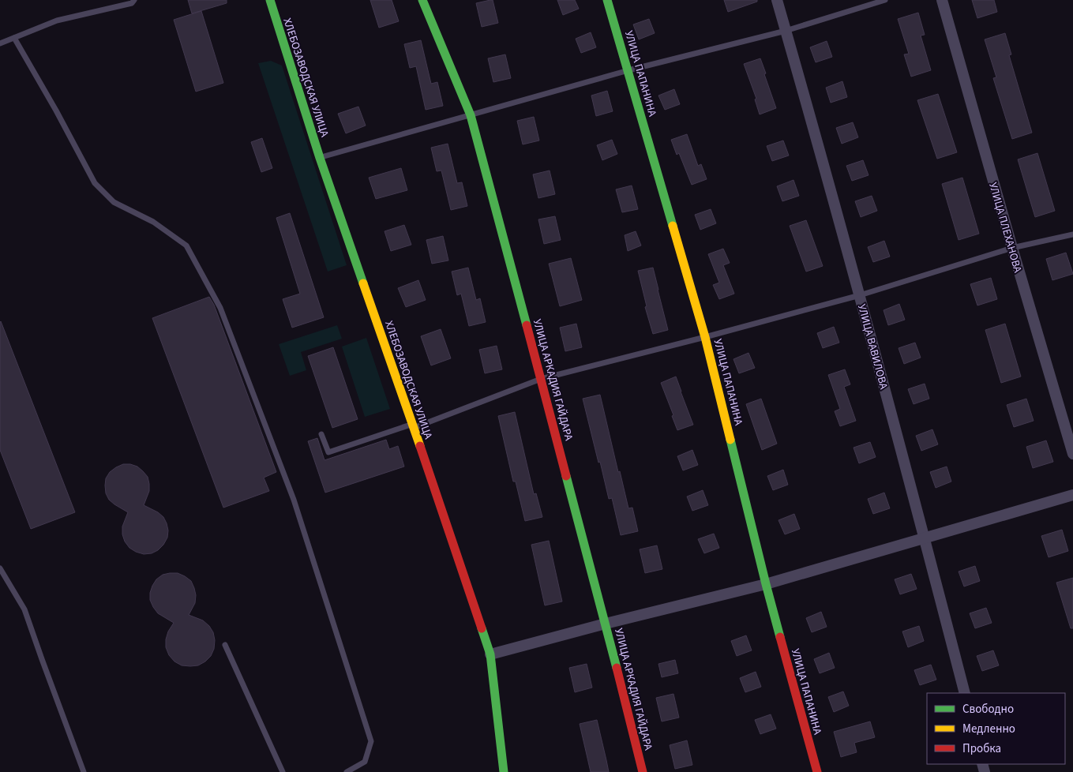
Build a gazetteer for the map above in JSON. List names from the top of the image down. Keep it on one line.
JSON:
{"streets":{"street":["УЛИЦА ПАПАНИНА","ХЛЕБОЗАВОДСКАЯ УЛИЦА","УЛИЦА ПЛЕХАНОВА","УЛИЦА ВАВИЛОВА","УЛИЦА АРКАДИЯ ГАЙДАРА"]},"legend":["Свободно","Медленно","Пробка"]}
